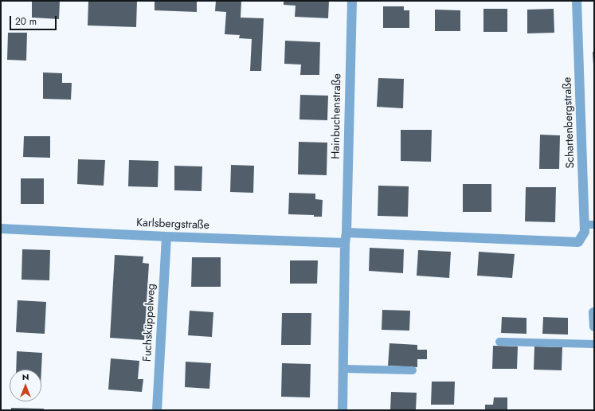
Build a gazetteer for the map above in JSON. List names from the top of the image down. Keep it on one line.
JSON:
{"streets":{"street":["Hainbuchenstraße","Schartenbergstraße","Karlsbergstraße","Fuchsküppelweg"]},"crossings":[["Hainbuchenstraße","Schartenbergstraße"],["Hainbuchenstraße","Karlsbergstraße"],["Karlsbergstraße","Fuchsküppelweg"]],"scale_bar":"20 m","north":"top"}
